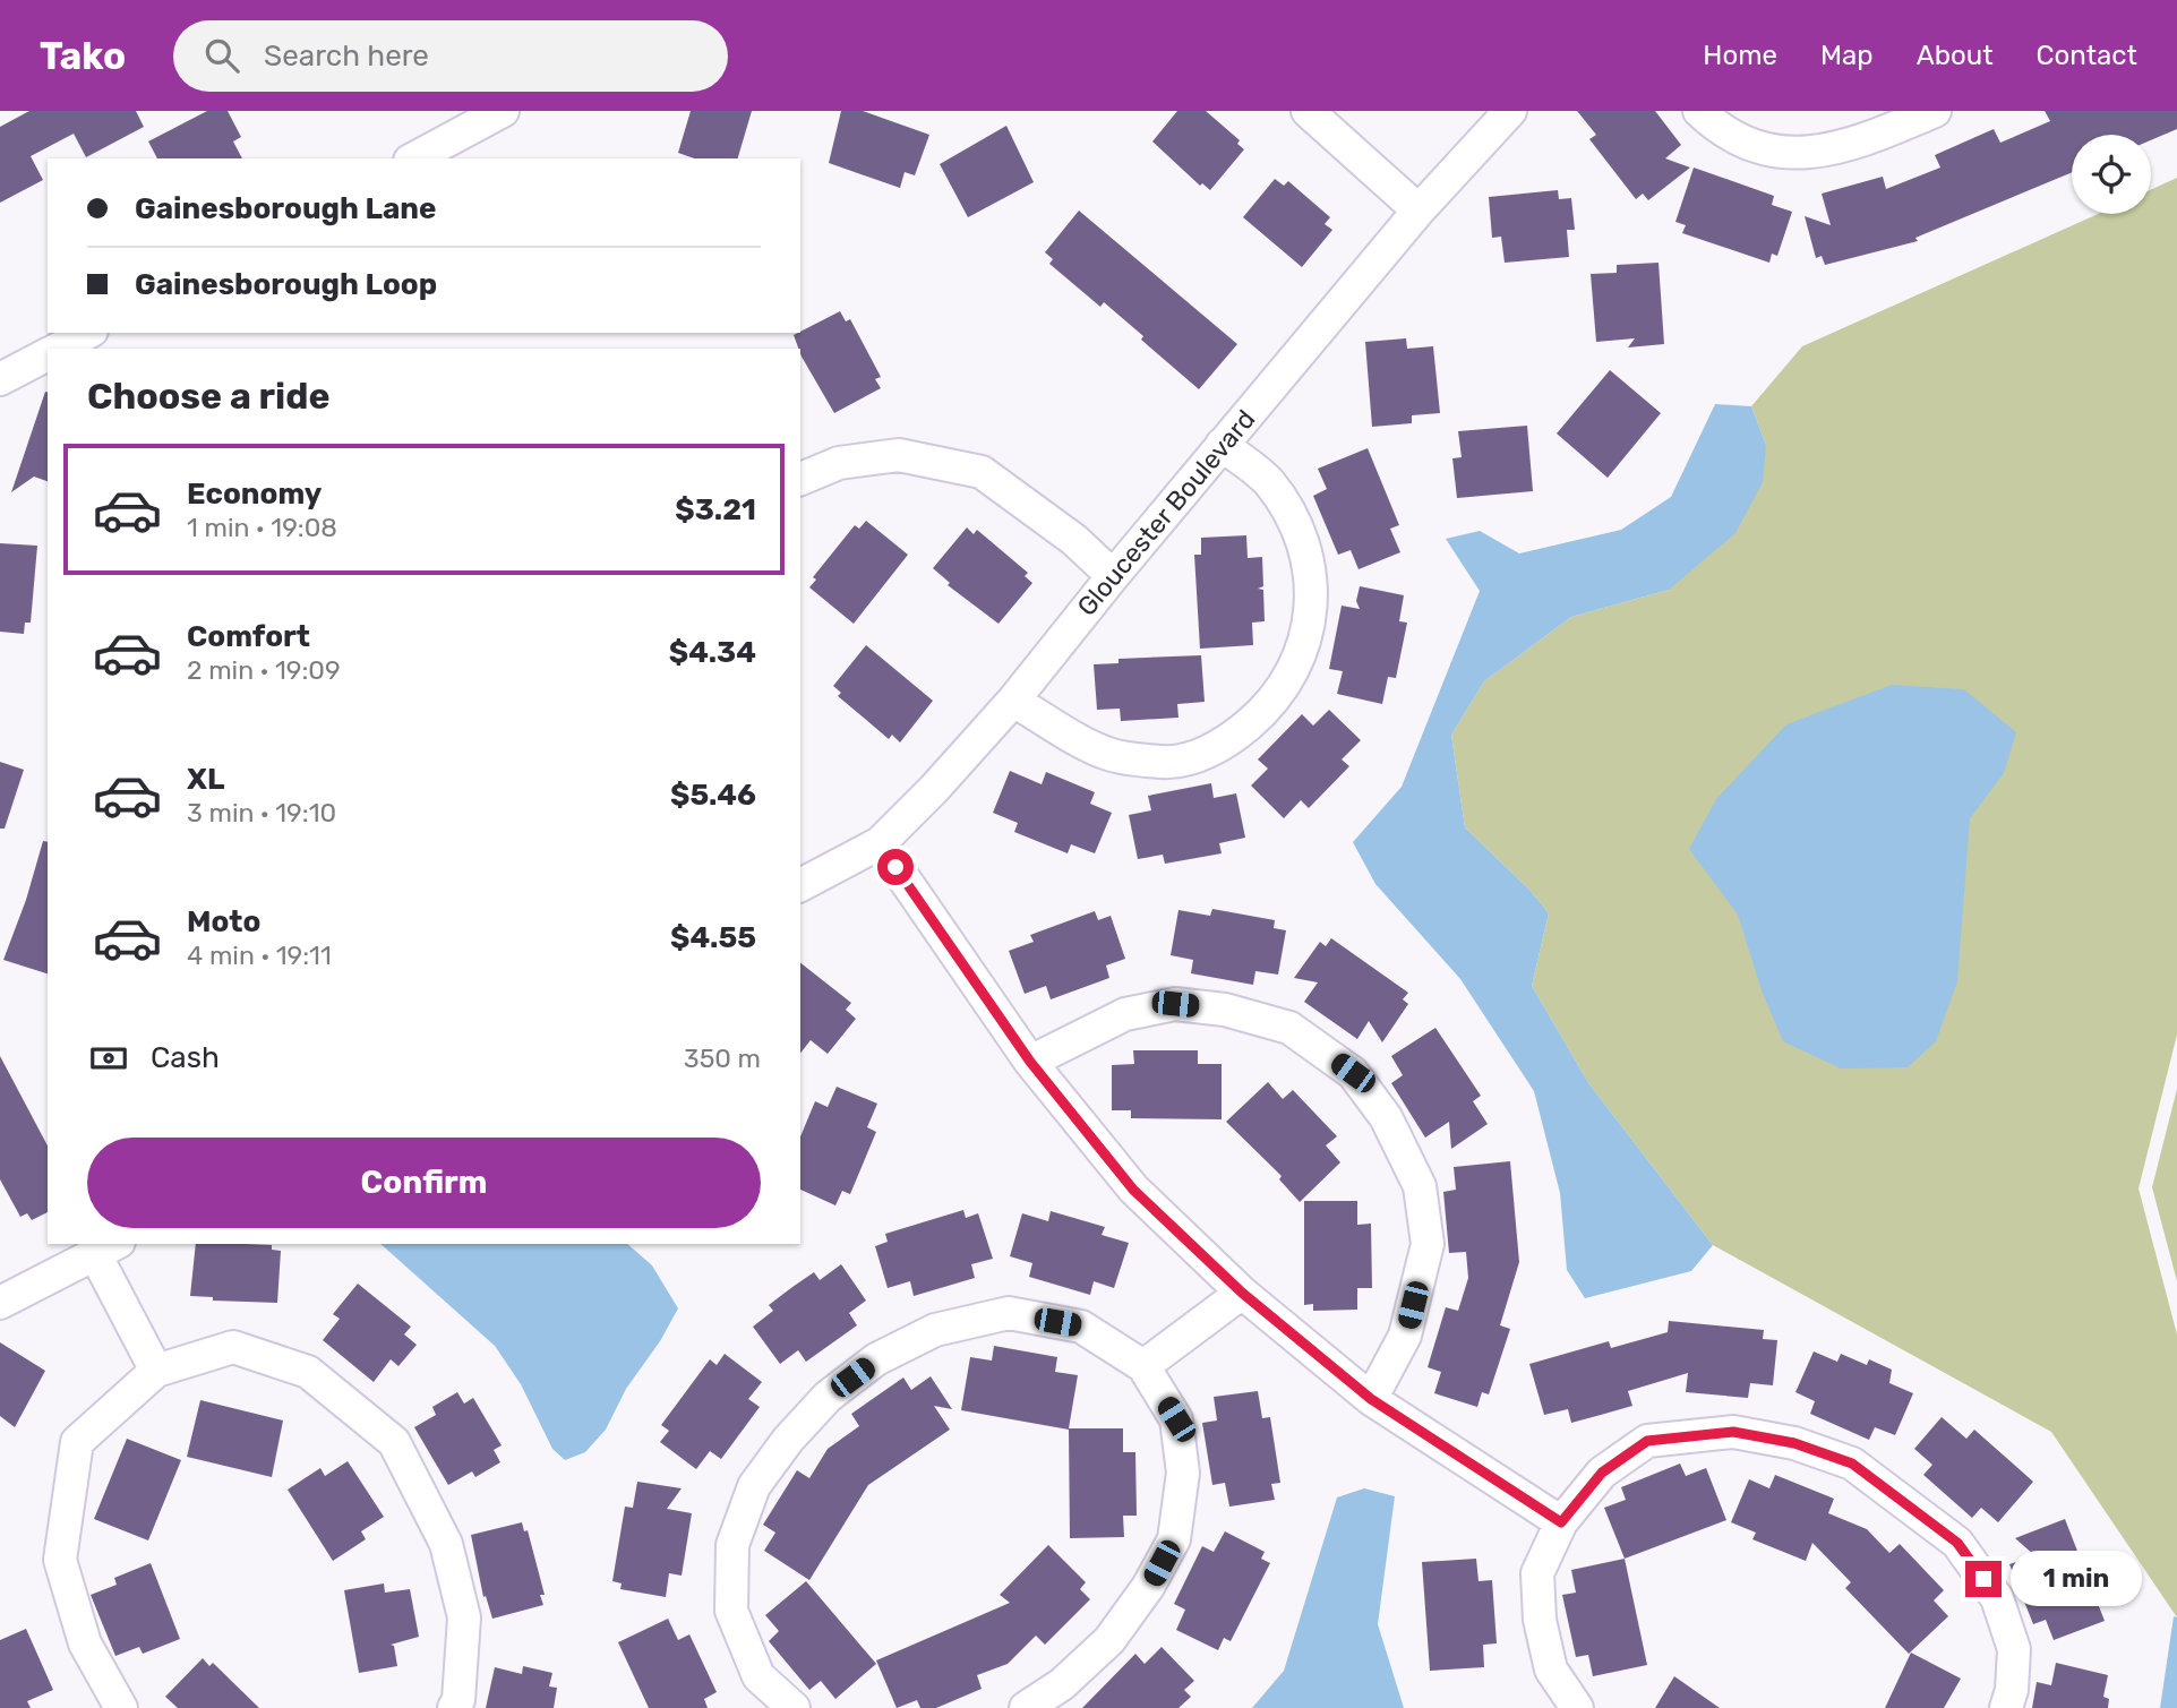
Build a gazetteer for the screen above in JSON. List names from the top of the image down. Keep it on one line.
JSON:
{"streets":{"street":["Gloucester Boulevard"]},"page":{"header":"Tako","search":"Search here","nav":["Home","Map","About","Contact"],"banner":["Gainesborough Lane","Gainesborough Loop"],"heading":"Choose a ride","list":[{"name":"Economy","note":"1 min · 19:08","value":"$3.21"},{"name":"Comfort","note":"2 min · 19:09","value":"$4.34"},{"name":"XL","note":"3 min · 19:10","value":"$5.46"},{"name":"Moto","note":"4 min · 19:11","value":"$4.55"}],"pay":["Cash","350 m"],"buttons":"Confirm","bubble":"1 min"}}
